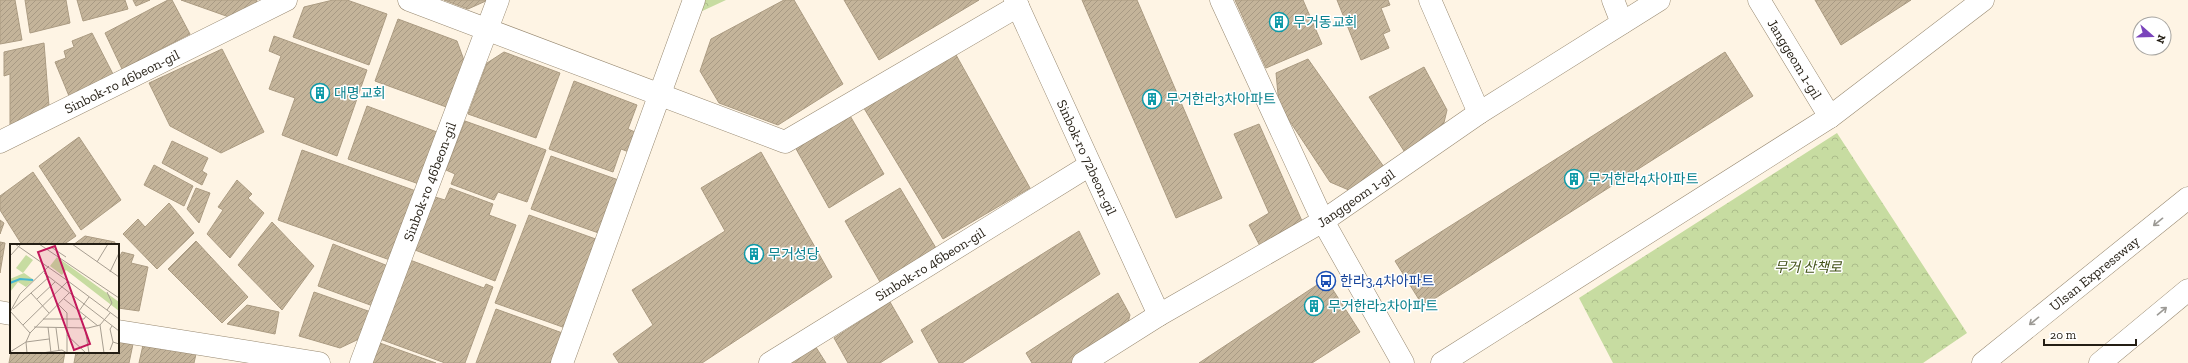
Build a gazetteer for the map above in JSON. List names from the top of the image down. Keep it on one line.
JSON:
{"streets":{"main road":["Janggeom 1-gil","Sinbok-ro 46beon-gil","Sinbok-ro 72beon-gil","Ulsan Expressway"]},"crossings":[["Janggeom 1-gil","Sinbok-ro 72beon-gil"],["Sinbok-ro 46beon-gil","Sinbok-ro 72beon-gil"]],"parks":["무거 산책로"],"places":{"building":["무거동교회","대명교회","무거한라3차아파트","무거한라4차아파트","무거성당","무거한라2차아파트"],"bus stop":["한라3,4차아파트"]},"scale_bar":"20 m","north":"right"}
